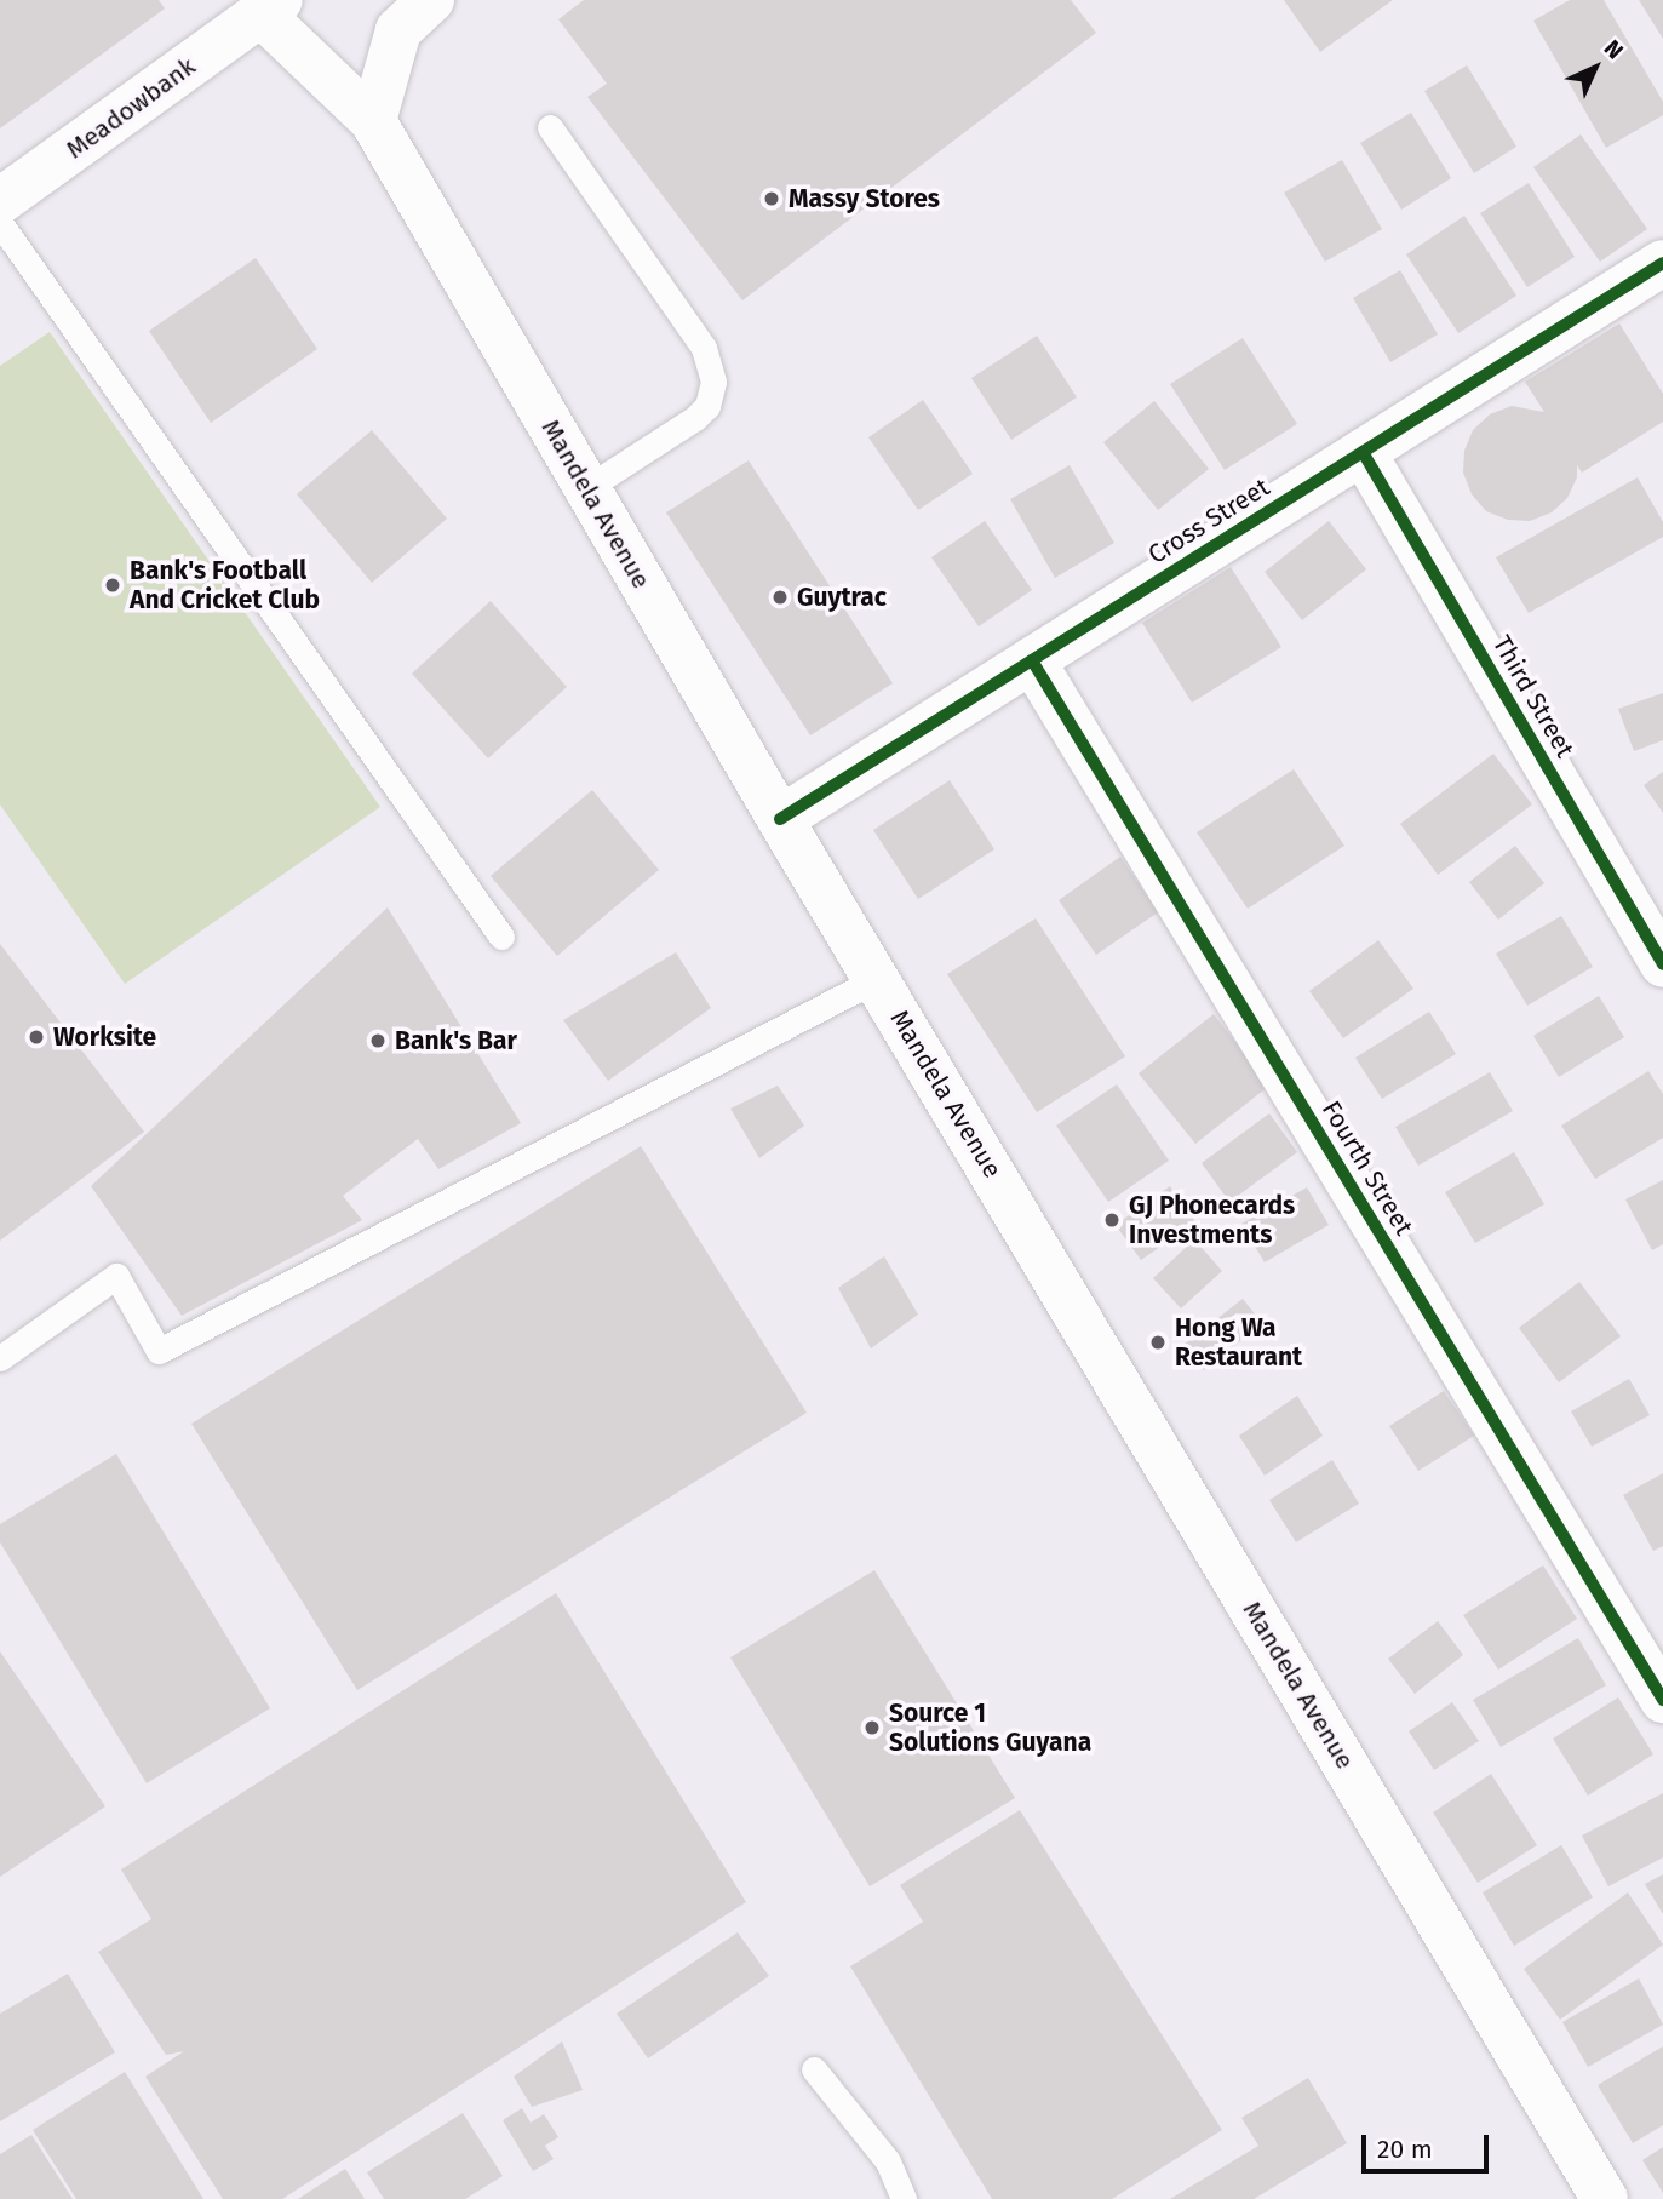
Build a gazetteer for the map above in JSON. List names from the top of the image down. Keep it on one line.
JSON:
{"streets":{"main road":["Meadowbank","Mandela Avenue","Cross Street","Third Street","Fourth Street"]},"crossings":[["Meadowbank","Mandela Avenue"],["Mandela Avenue","Cross Street"],["Cross Street","Third Street"],["Cross Street","Fourth Street"]],"places":["Massy Stores","Bank's Football And Cricket Club","Guytrac","Worksite","Bank's Bar","GJ Phonecards Investments","Hong Wa Restaurant","Source 1 Solutions Guyana"],"scale_bar":"20 m","north":"top right"}
